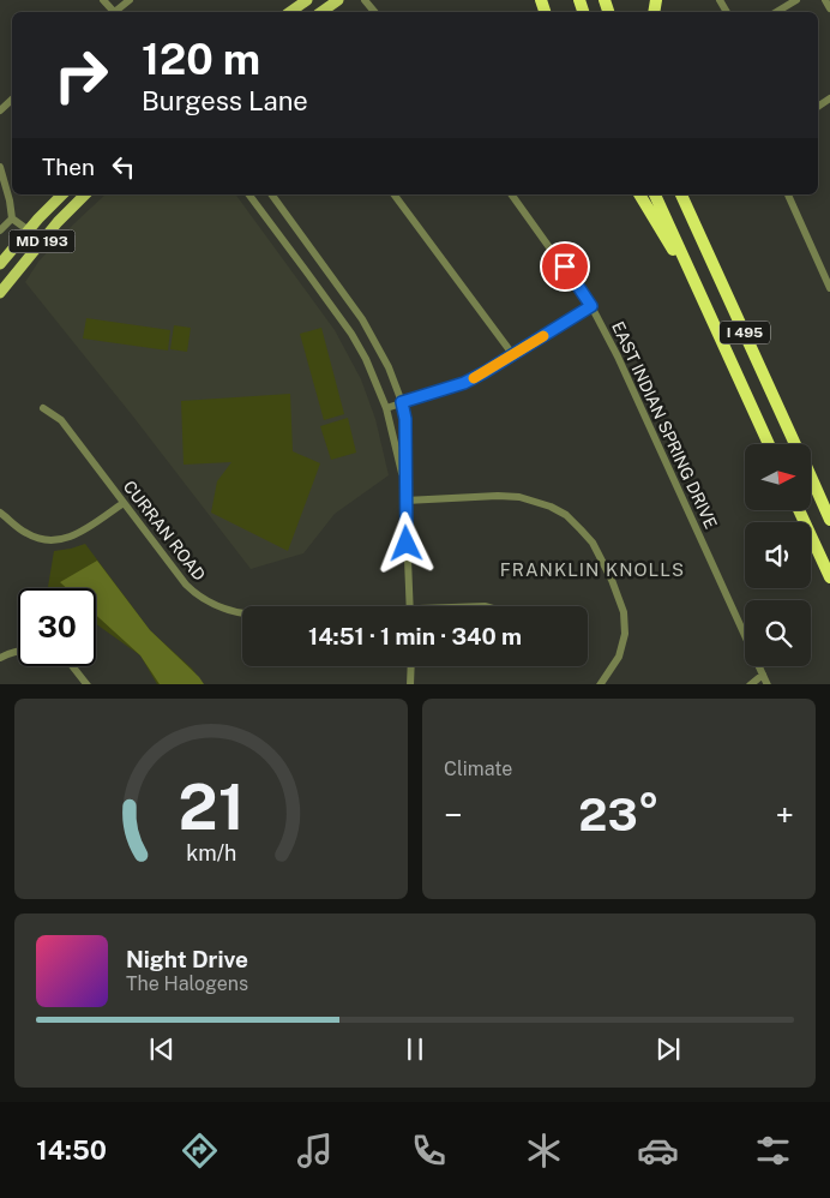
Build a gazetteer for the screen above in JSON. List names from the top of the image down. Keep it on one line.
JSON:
{"streets":{"highway":["I 495"],"main road":["MD 193"],"street":["EAST INDIAN SPRING DRIVE","CURRAN ROAD"]},"districts":["FRANKLIN KNOLLS"],"north":"right","page":{"turn":["120 m","Burgess Lane"],"then":"Then","limit":"30","trip":"14:51 · 1 min · 340 m","tile":"Climate","heat":["−","23°","+"],"song":["Night Drive","The Halogens"],"tabs":"14:50","gauge":["21","km/h"]}}
